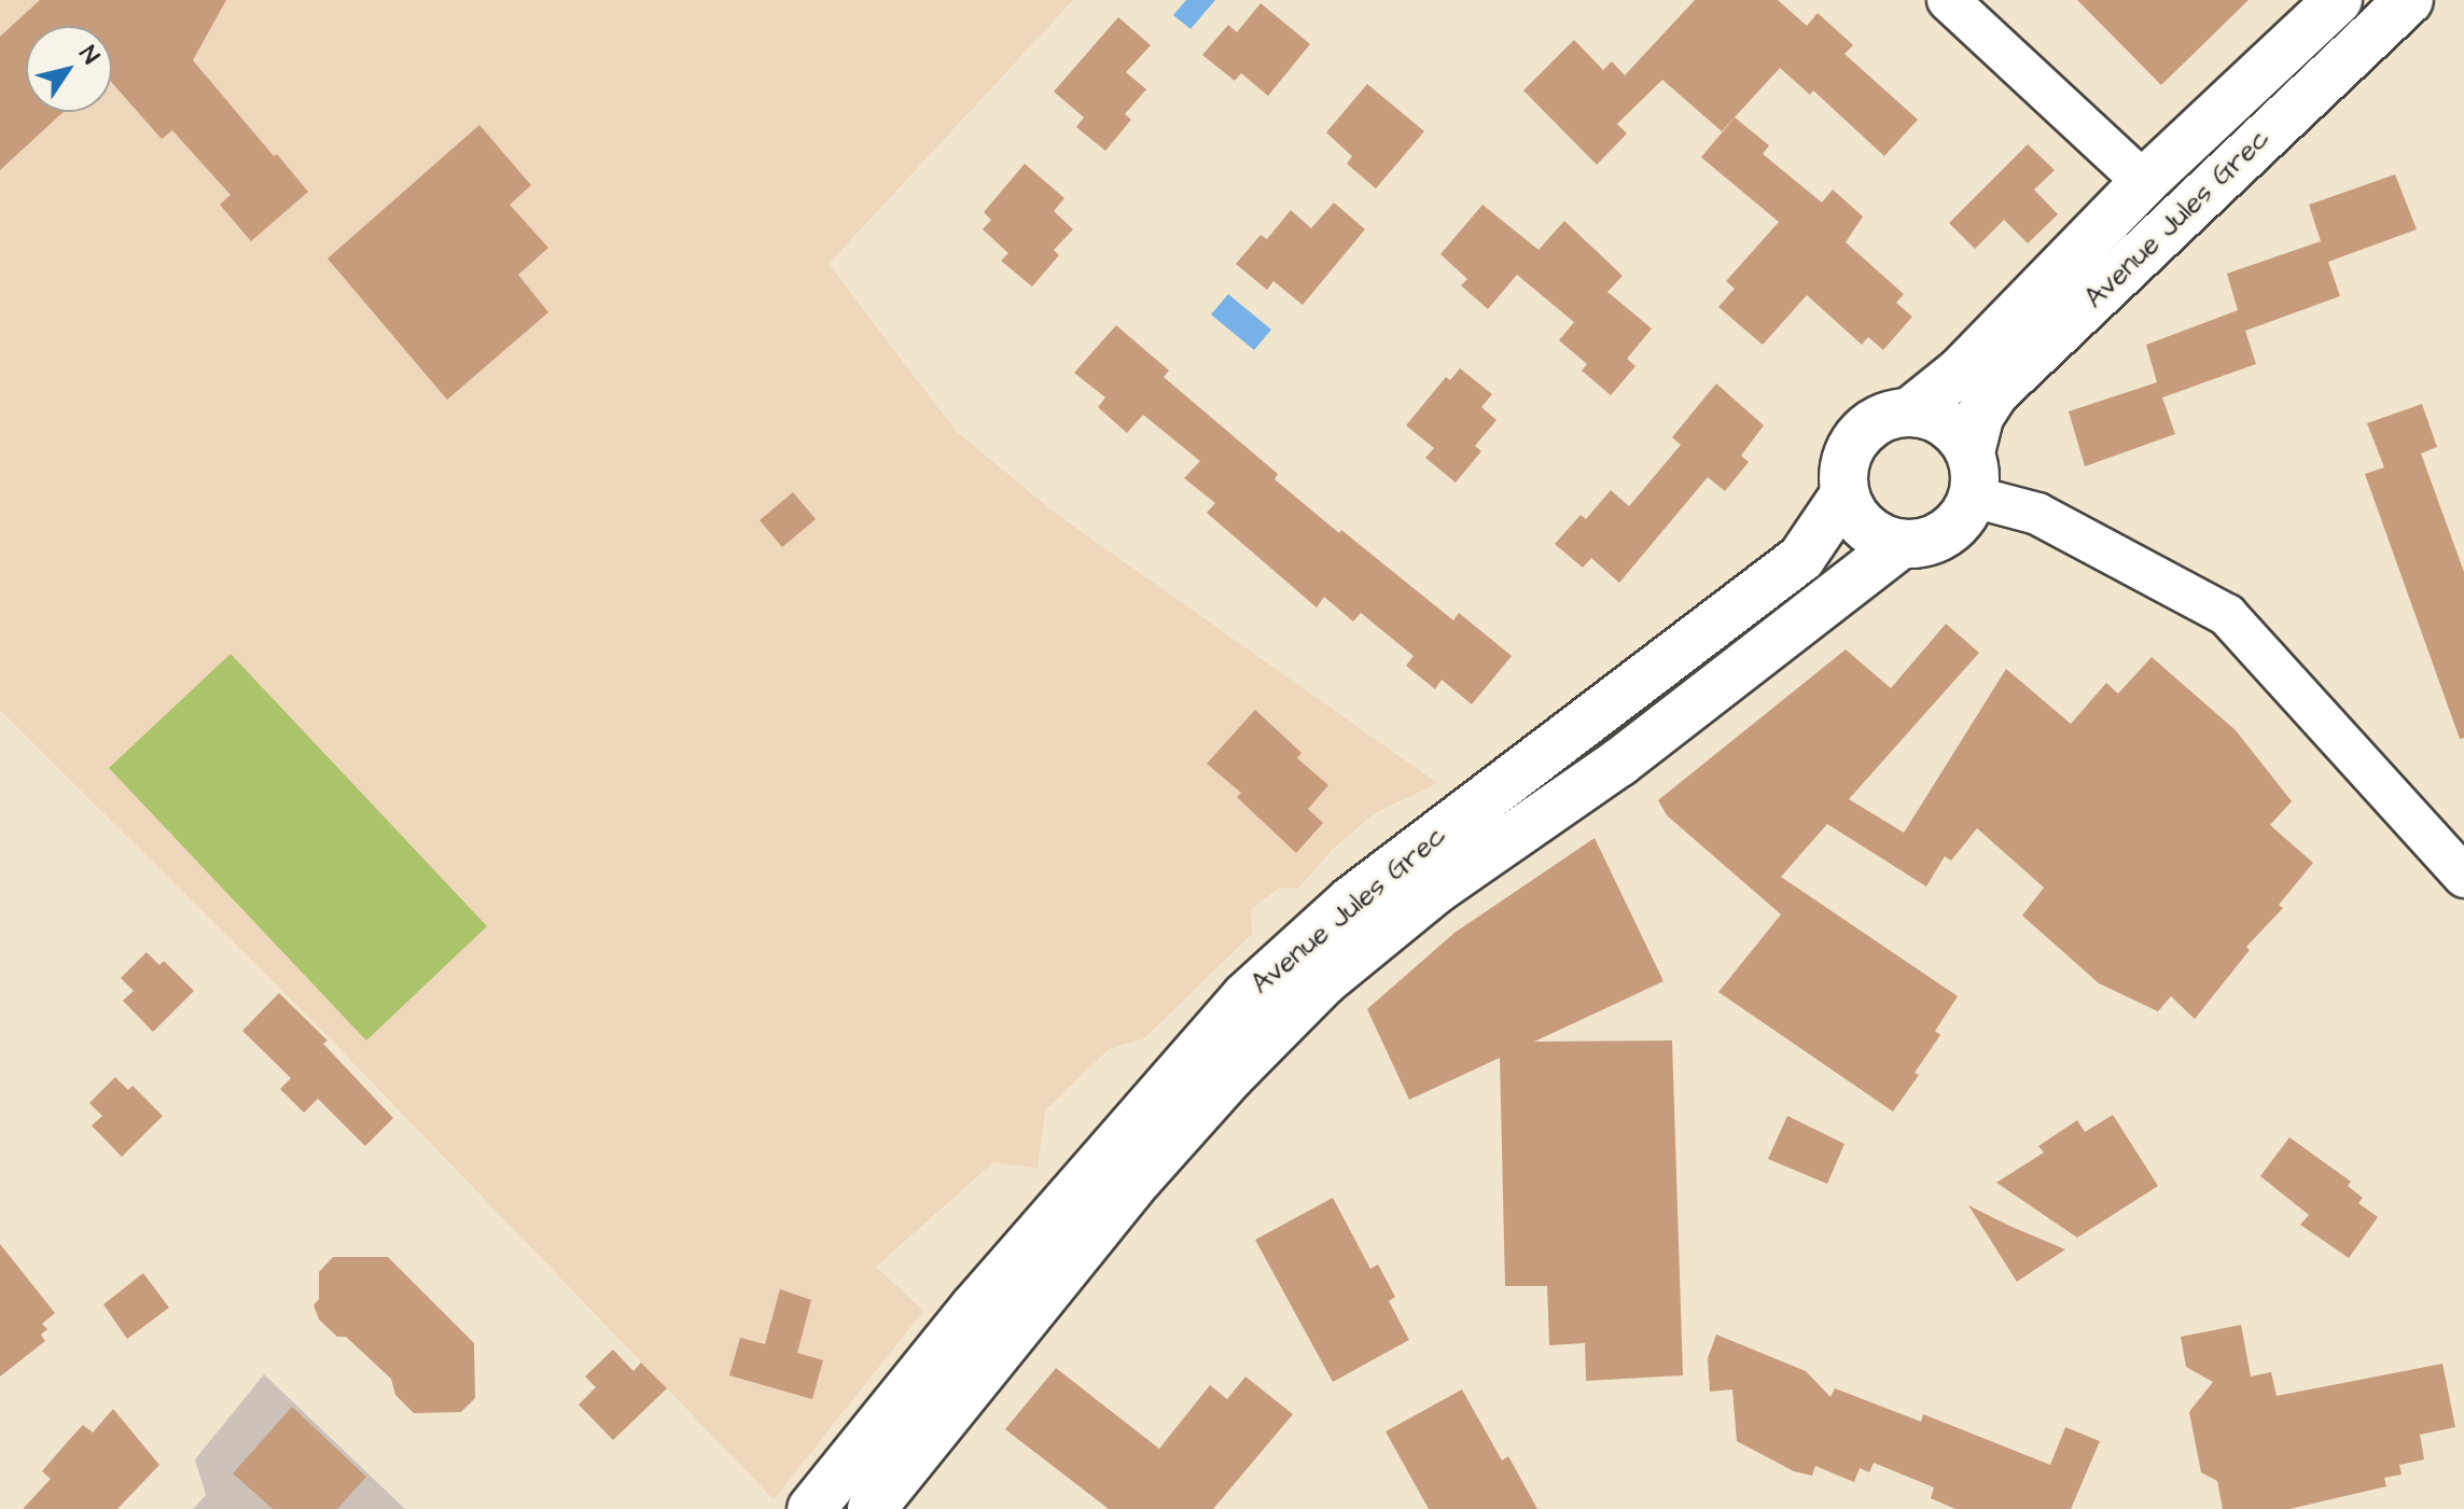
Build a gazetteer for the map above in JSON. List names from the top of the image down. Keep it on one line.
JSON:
{"streets":{"street":["Avenue Jules Grec"]},"north":"top right"}
